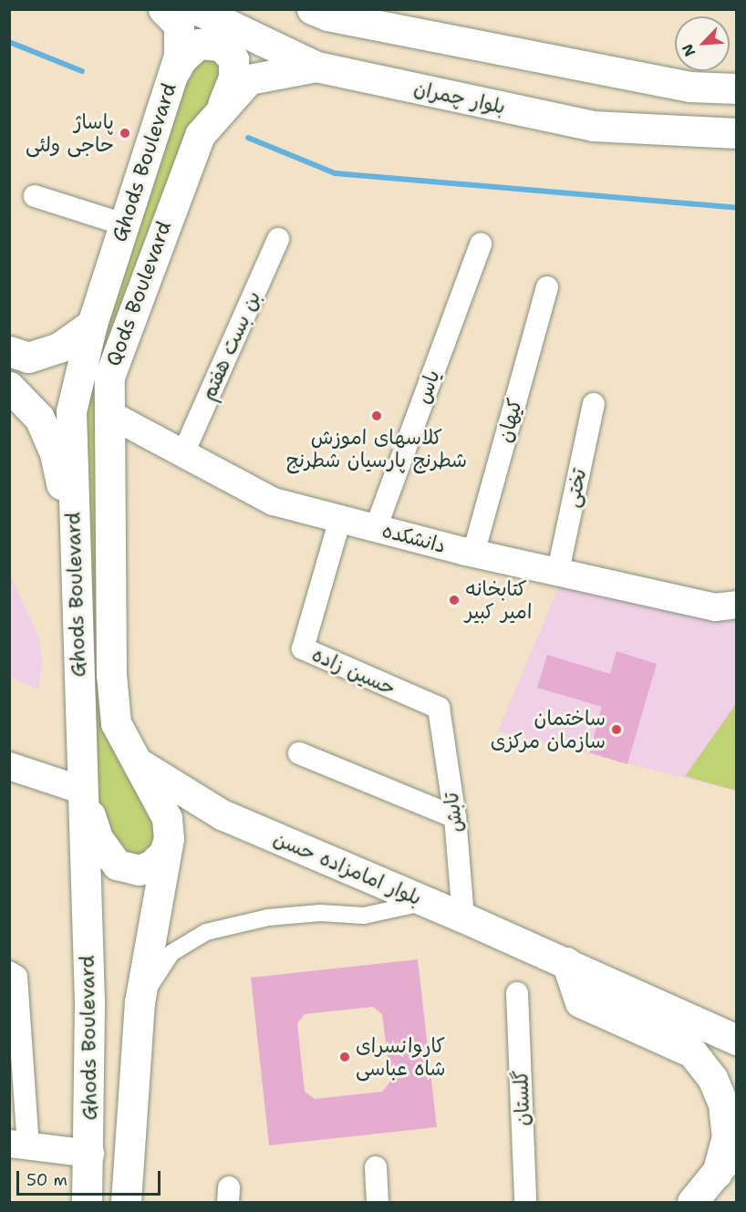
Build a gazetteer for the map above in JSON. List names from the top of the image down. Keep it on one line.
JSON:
{"streets":{"main road":["بلوار چمران","Ghods Boulevard","Qods Boulevard","بلوار امامزاده حسن"],"street":["بن بست هفتم","یاس","کیهان","تختی","دانشکده","حسین زاده","تابش","گلستان"]},"crossings":[["بلوار چمران","Qods Boulevard"],["Qods Boulevard","دانشکده"],["Qods Boulevard","بلوار امامزاده حسن"],["بن بست هفتم","دانشکده"],["یاس","دانشکده"],["کیهان","دانشکده"],["تختی","دانشکده"],["دانشکده","حسین زاده"],["حسین زاده","تابش"],["تابش","بلوار امامزاده حسن"]],"places":["پاساژ حاجی ولئی","کلاسهای اموزش شطرنج پارسیان شطرنج","کتابخانه امیر کبیر","ساختمان سازمان مرکزی","کاروانسرای شاه عباسی"],"scale_bar":"50 m","north":"bottom left"}
